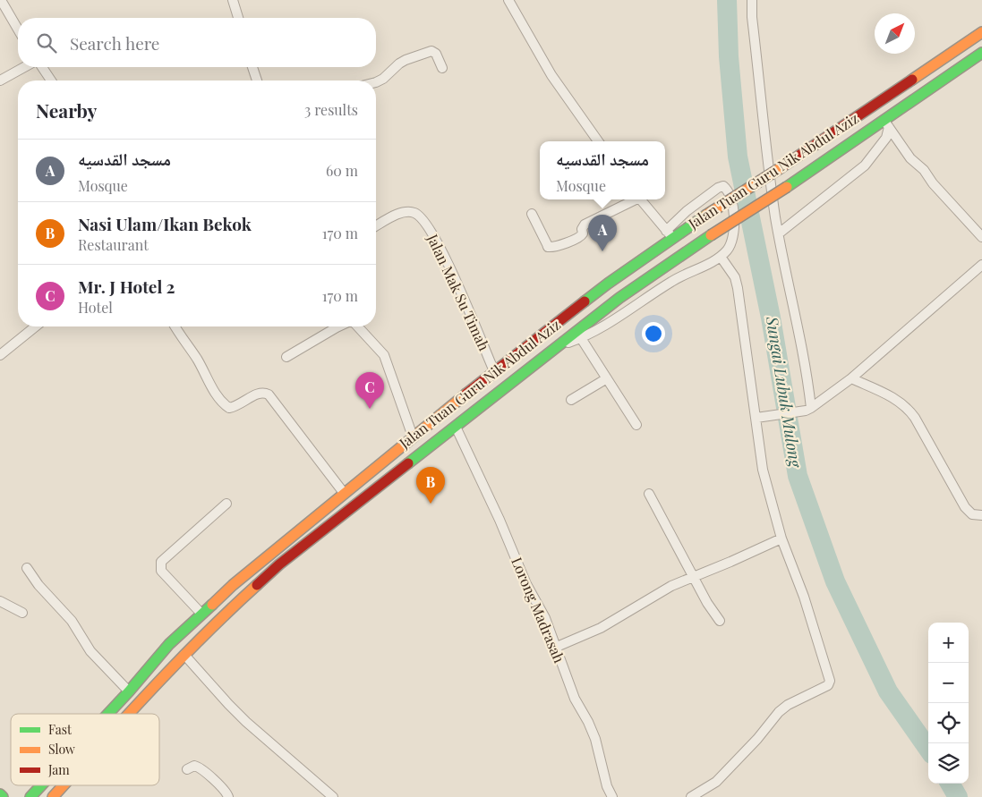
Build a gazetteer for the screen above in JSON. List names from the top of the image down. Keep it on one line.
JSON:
{"streets":{"main road":["Jalan Tuan Guru Nik Abdul Aziz"],"street":["Jalan Mak Su Timah","Lorong Madrasah"]},"crossings":[["Jalan Tuan Guru Nik Abdul Aziz","Jalan Mak Su Timah"],["Jalan Tuan Guru Nik Abdul Aziz","Lorong Madrasah"]],"water":["Sungai Lubuk Mulong"],"legend":["Fast","Slow","Jam"],"north":"top right","page":{"search":"Search here","heading":["Nearby","3 results"],"list":[{"mark":"A","name":"مسجد القدسيه","note":"Mosque","value":"60 m"},{"mark":"B","name":"Nasi Ulam/Ikan Bekok","note":"Restaurant","value":"170 m"},{"mark":"C","name":"Mr. J Hotel 2","note":"Hotel","value":"170 m"}],"popup":["مسجد القدسيه","Mosque"],"pins":["A","C","B"],"map_buttons":["+","−"]}}
